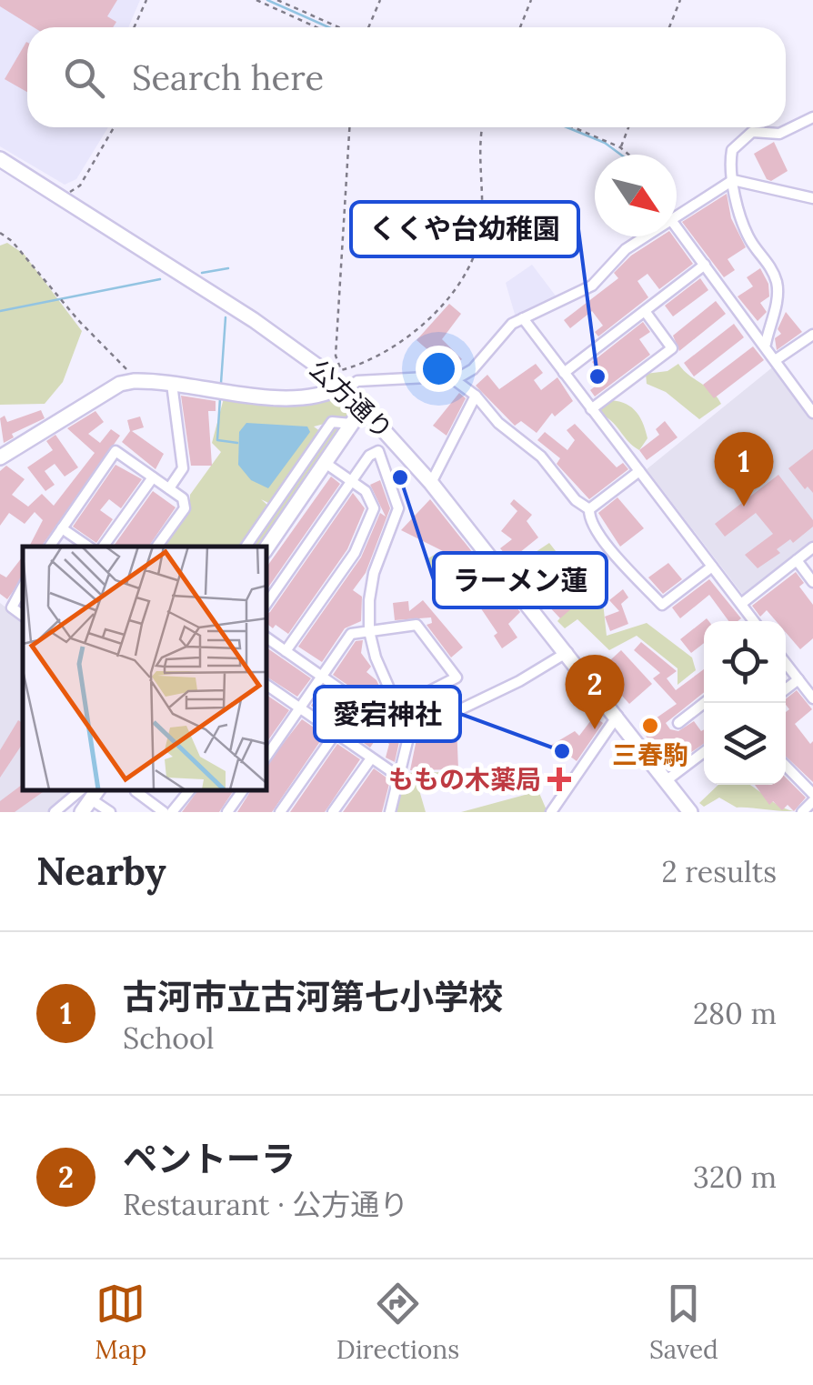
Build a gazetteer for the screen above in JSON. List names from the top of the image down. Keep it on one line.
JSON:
{"streets":{"street":["公方通り"]},"places":{"other":["くくや台幼稚園","ラーメン蓮","三春駒","愛宕神社"],"health":["ももの木薬局"]},"north":"bottom right","page":{"search":"Search here","pins":["1","2"],"heading":["Nearby","2 results"],"list":[{"mark":"1","name":"古河市立古河第七小学校","note":"School","value":"280 m"},{"mark":"2","name":"ペントーラ","note":"Restaurant · 公方通り","value":"320 m"}],"nav":["Map","Directions","Saved"]}}
